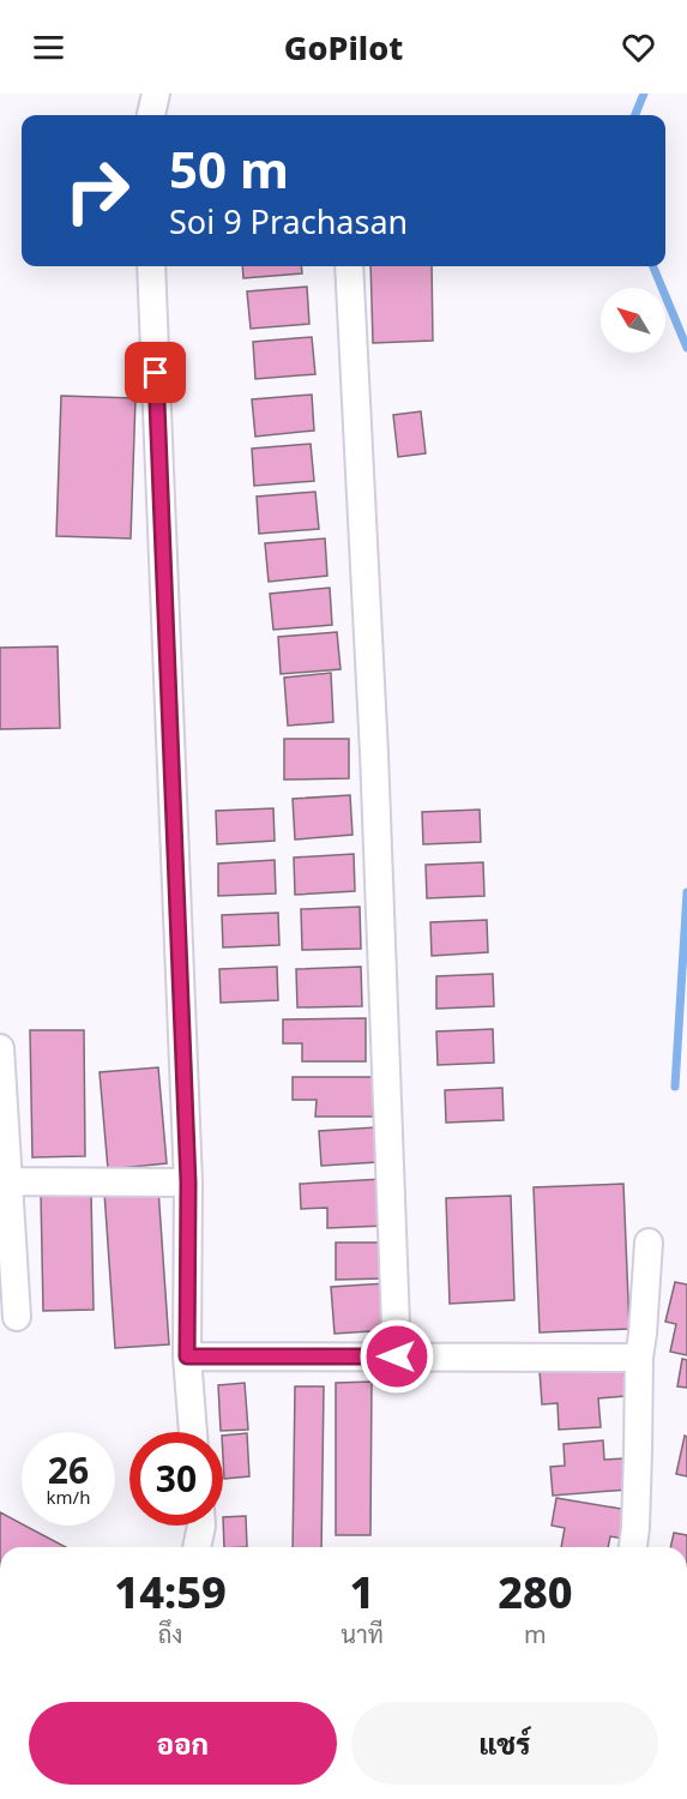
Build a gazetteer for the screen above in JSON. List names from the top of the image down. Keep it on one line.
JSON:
{"north":"top left","page":{"header":"GoPilot","turn":["50 m","Soi 9 Prachasan"],"speed":"26 km/h","limit":"30","eta":["14:59","ถึง","1","นาที","280","m"],"buttons":["ออก","แชร์"]}}
